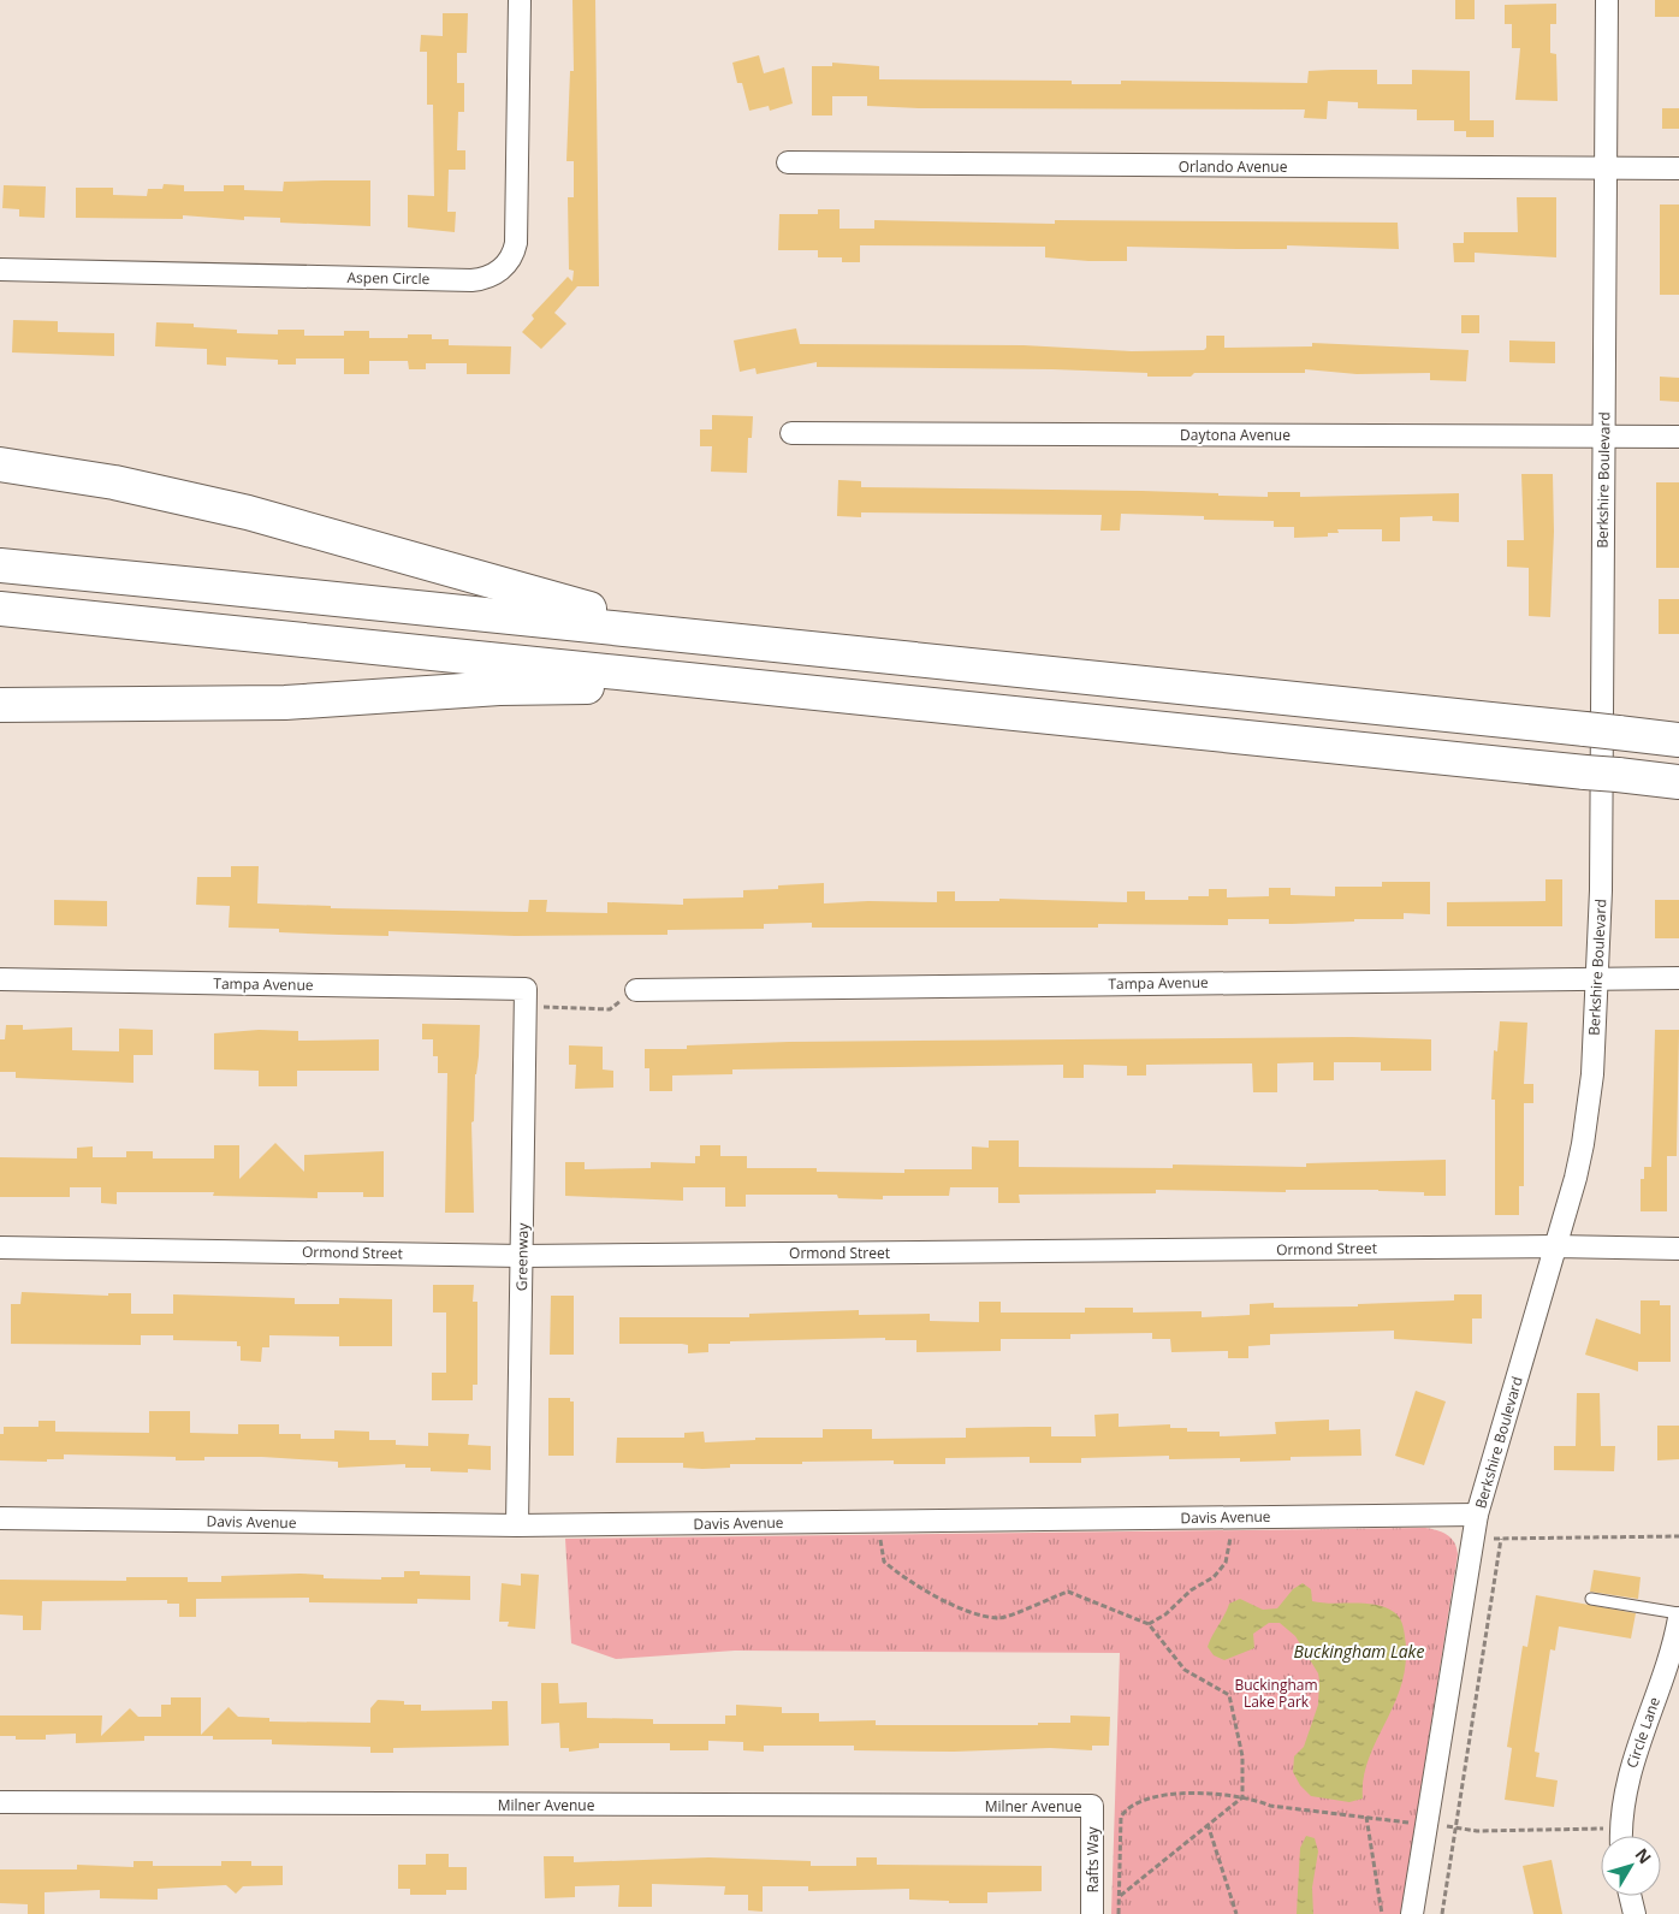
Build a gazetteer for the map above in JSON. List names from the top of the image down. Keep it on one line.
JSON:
{"streets":{"street":["Orlando Avenue","Aspen Circle","Daytona Avenue","Berkshire Boulevard","Tampa Avenue","Ormond Street","Greenway","Davis Avenue","Circle Lane","Milner Avenue","Rafts Way"]},"crossings":[["Orlando Avenue","Berkshire Boulevard"],["Daytona Avenue","Berkshire Boulevard"],["Berkshire Boulevard","Tampa Avenue"],["Berkshire Boulevard","Ormond Street"],["Berkshire Boulevard","Davis Avenue"],["Tampa Avenue","Greenway"],["Ormond Street","Greenway"],["Greenway","Davis Avenue"],["Milner Avenue","Rafts Way"]],"water":["Buckingham Lake"],"parks":["Buckingham Lake Park"],"north":"top right"}
